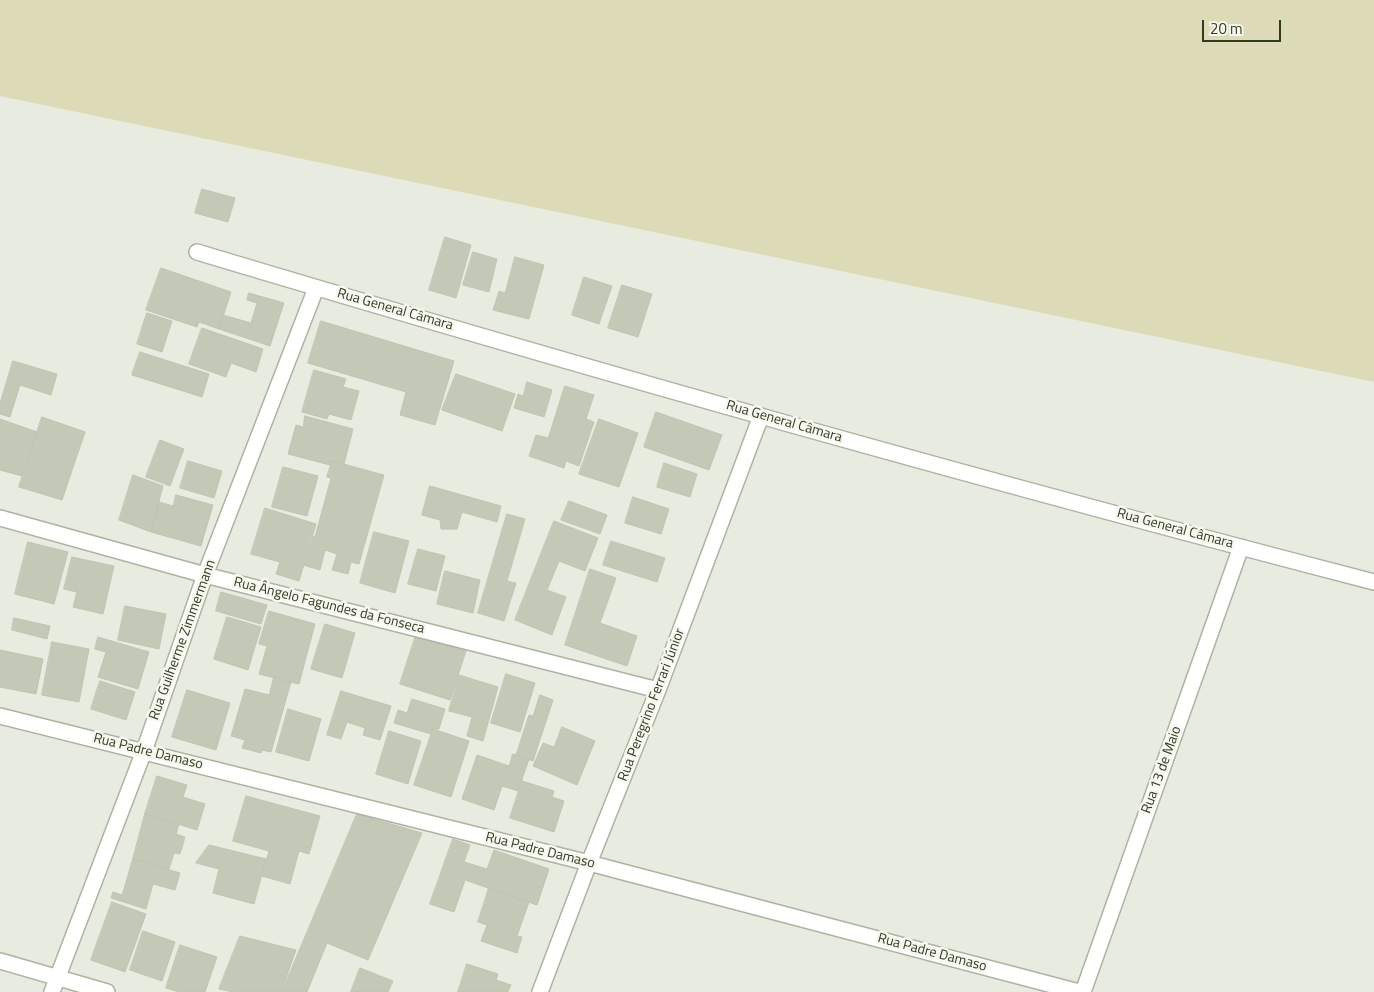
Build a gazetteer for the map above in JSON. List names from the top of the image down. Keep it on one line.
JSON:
{"streets":{"street":["Rua General Câmara","Rua Ângelo Fagundes da Fonseca","Rua Guilherme Zimmermann","Rua Peregrino Ferrari Júnior","Rua Padre Damaso","Rua 13 de Maio"]},"crossings":[["Rua General Câmara","Rua Guilherme Zimmermann"],["Rua General Câmara","Rua Peregrino Ferrari Júnior"],["Rua General Câmara","Rua 13 de Maio"],["Rua Ângelo Fagundes da Fonseca","Rua Guilherme Zimmermann"],["Rua Ângelo Fagundes da Fonseca","Rua Peregrino Ferrari Júnior"],["Rua Guilherme Zimmermann","Rua Padre Damaso"],["Rua Peregrino Ferrari Júnior","Rua Padre Damaso"],["Rua Padre Damaso","Rua 13 de Maio"]],"scale_bar":"20 m"}
